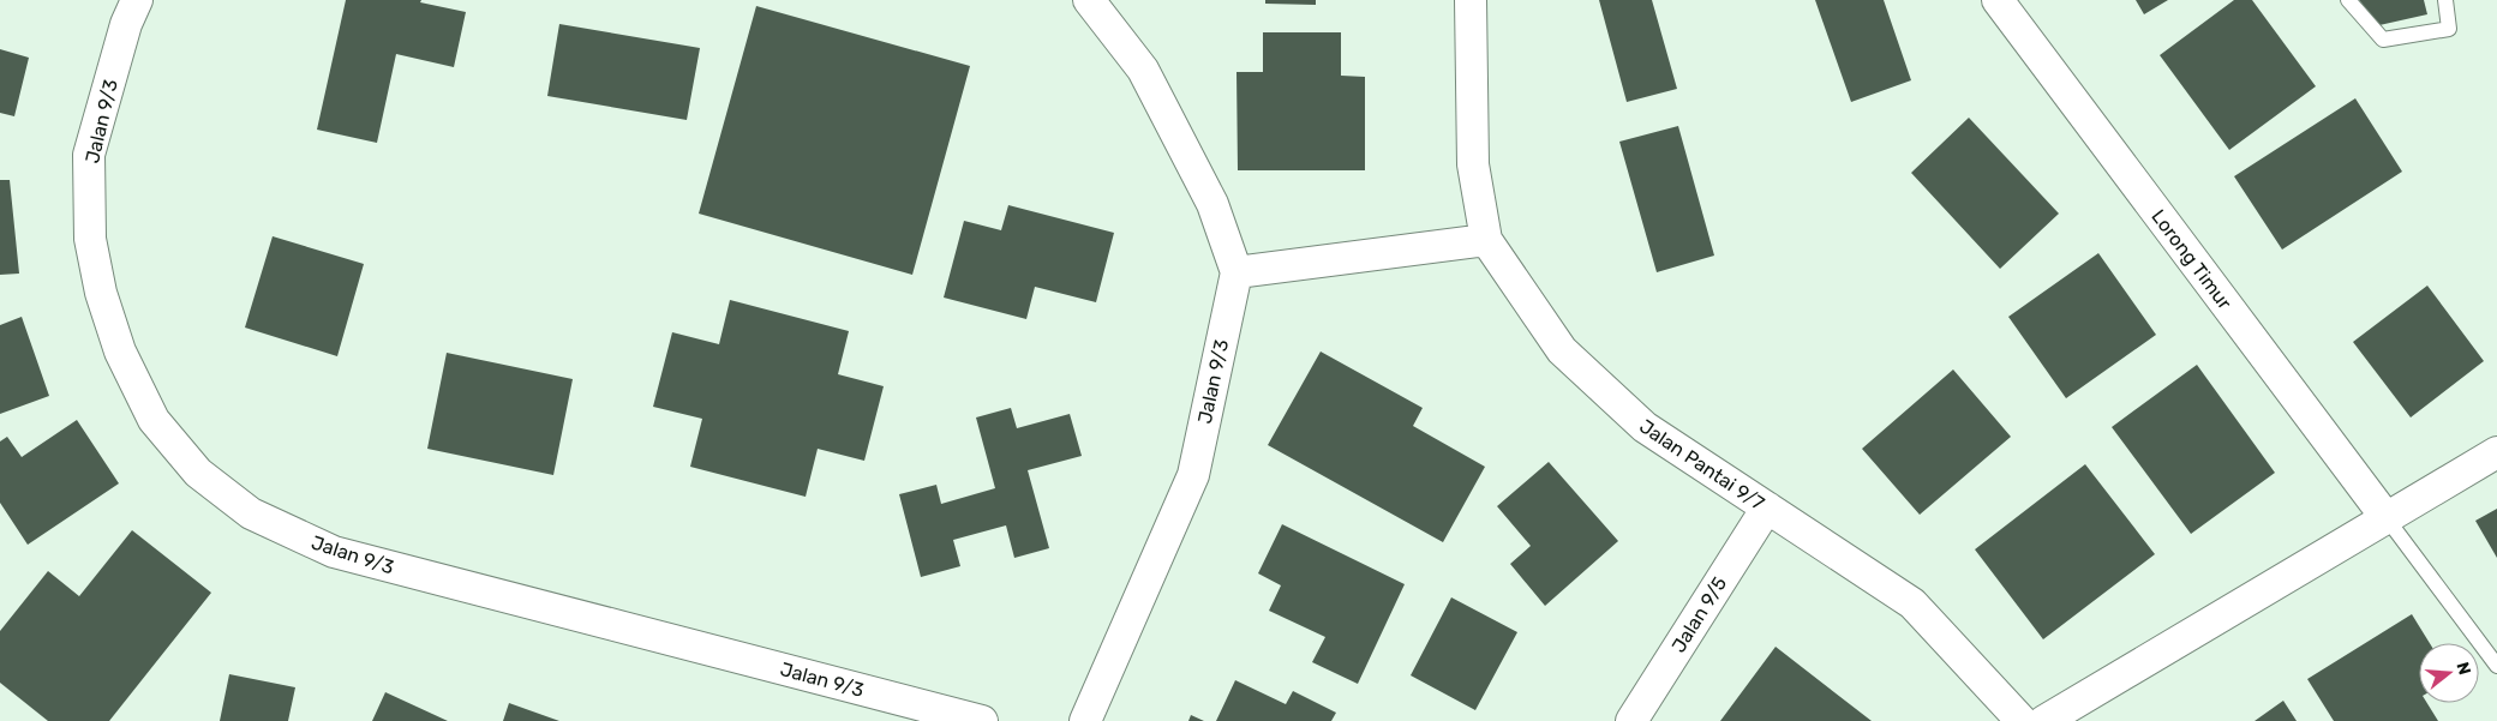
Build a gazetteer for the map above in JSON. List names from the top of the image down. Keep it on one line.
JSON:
{"streets":{"street":["Jalan 9/3","Lorong Timur","Jalan Pantai 9/7","Jalan 9/5"]},"crossings":[["Jalan Pantai 9/7","Jalan 9/5"]],"north":"right"}
